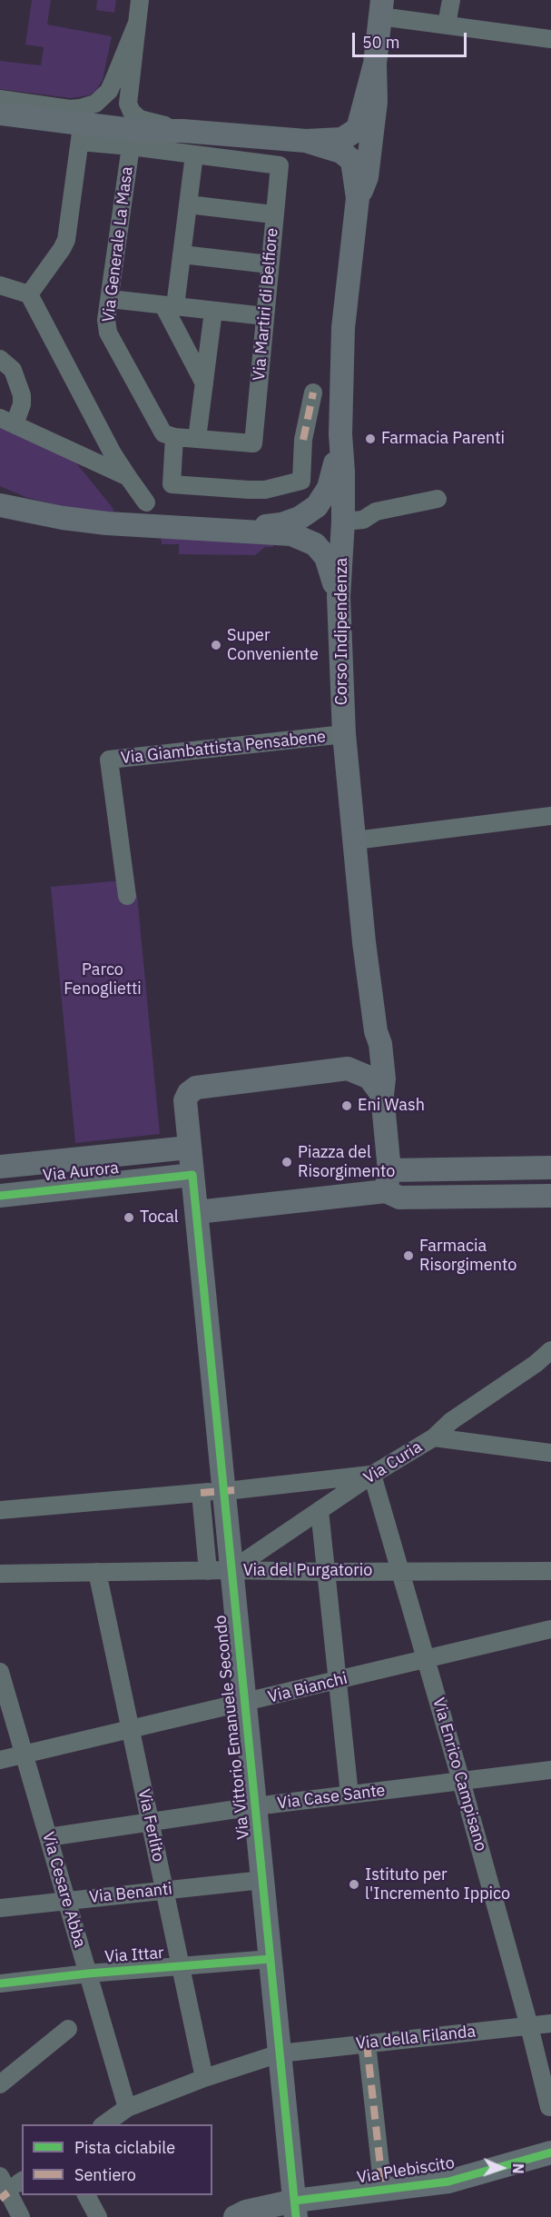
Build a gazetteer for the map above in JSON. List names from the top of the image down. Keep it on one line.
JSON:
{"streets":{"main road":["Corso Indipendenza","Via Aurora","Via Vittorio Emanuele Secondo","Via Plebiscito"],"street":["Via Generale La Masa","Via Martiri di Belfiore","Via Giambattista Pensabene","Via Curia","Via del Purgatorio","Via Bianchi","Via Enrico Campisano","Via Case Sante","Via Ferlito","Via Cesare Abba","Via Benanti","Via Ittar","Via della Filanda"]},"crossings":[["Corso Indipendenza","Via Giambattista Pensabene"],["Via Aurora","Via Vittorio Emanuele Secondo"],["Via Curia","Via del Purgatorio"],["Via Curia","Via Vittorio Emanuele Secondo"],["Via Curia","Via Enrico Campisano"],["Via del Purgatorio","Via Vittorio Emanuele Secondo"],["Via del Purgatorio","Via Enrico Campisano"],["Via del Purgatorio","Via Ferlito"],["Via Bianchi","Via Vittorio Emanuele Secondo"],["Via Bianchi","Via Enrico Campisano"],["Via Bianchi","Via Ferlito"],["Via Bianchi","Via Cesare Abba"],["Via Vittorio Emanuele Secondo","Via Case Sante"],["Via Vittorio Emanuele Secondo","Via Benanti"],["Via Vittorio Emanuele Secondo","Via Ittar"],["Via Vittorio Emanuele Secondo","Via della Filanda"],["Via Vittorio Emanuele Secondo","Via Plebiscito"],["Via Enrico Campisano","Via Case Sante"],["Via Enrico Campisano","Via della Filanda"],["Via Case Sante","Via Ferlito"],["Via Case Sante","Via Cesare Abba"],["Via Ferlito","Via Benanti"],["Via Ferlito","Via Ittar"],["Via Ferlito","Via della Filanda"],["Via Cesare Abba","Via Benanti"],["Via Cesare Abba","Via Ittar"],["Via Cesare Abba","Via della Filanda"]],"parks":["Parco Fenoglietti"],"places":["Farmacia Parenti","Super Conveniente","Eni Wash","Piazza del Risorgimento","Tocal","Farmacia Risorgimento","Istituto per l'Incremento Ippico"],"legend":["Pista ciclabile","Sentiero"],"scale_bar":"50 m","north":"right"}
